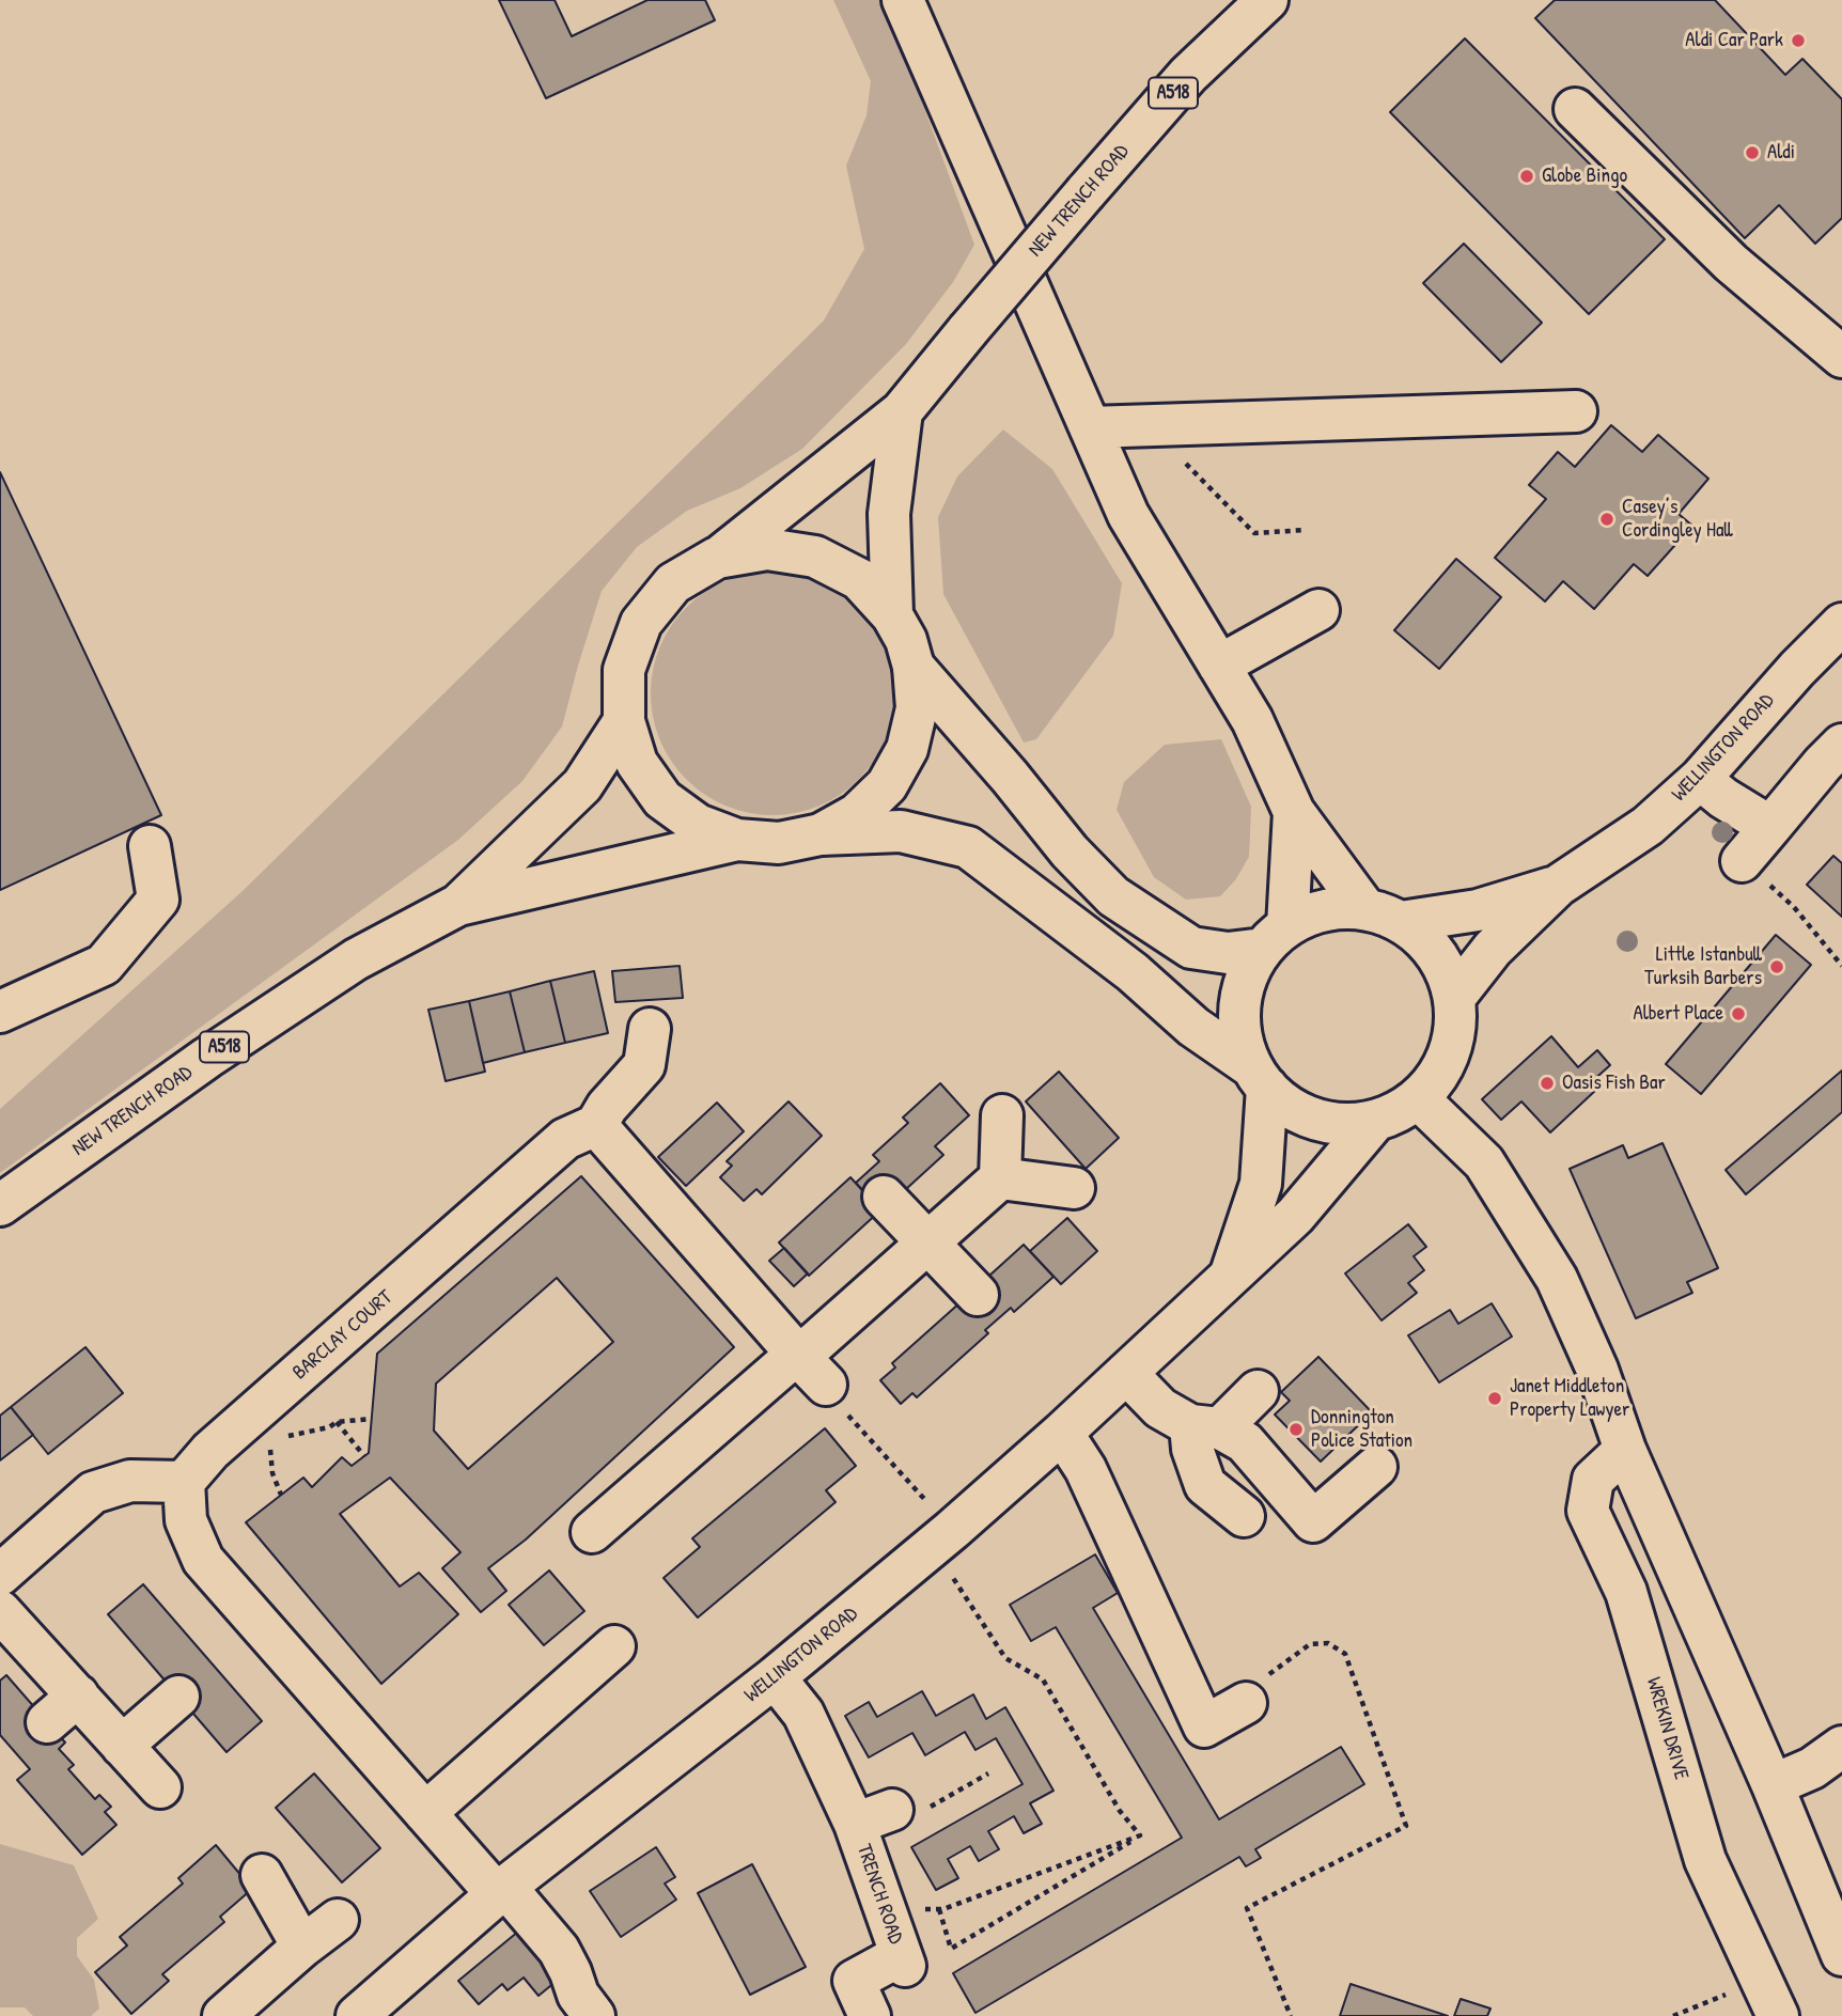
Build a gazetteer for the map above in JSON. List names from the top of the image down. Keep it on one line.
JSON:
{"streets":{"main road":["A518","NEW TRENCH ROAD","WELLINGTON ROAD","BARCLAY COURT","WREKIN DRIVE","TRENCH ROAD"]},"crossings":[["WELLINGTON ROAD","TRENCH ROAD"]],"places":["Aldi Car Park","Aldi","Globe Bingo","Casey’s Cordingley Hall","Little Istanbull Turksih Barbers","Albert Place","Oasis Fish Bar","Janet Middleton Property Lawyer","Donnington Police Station"]}
